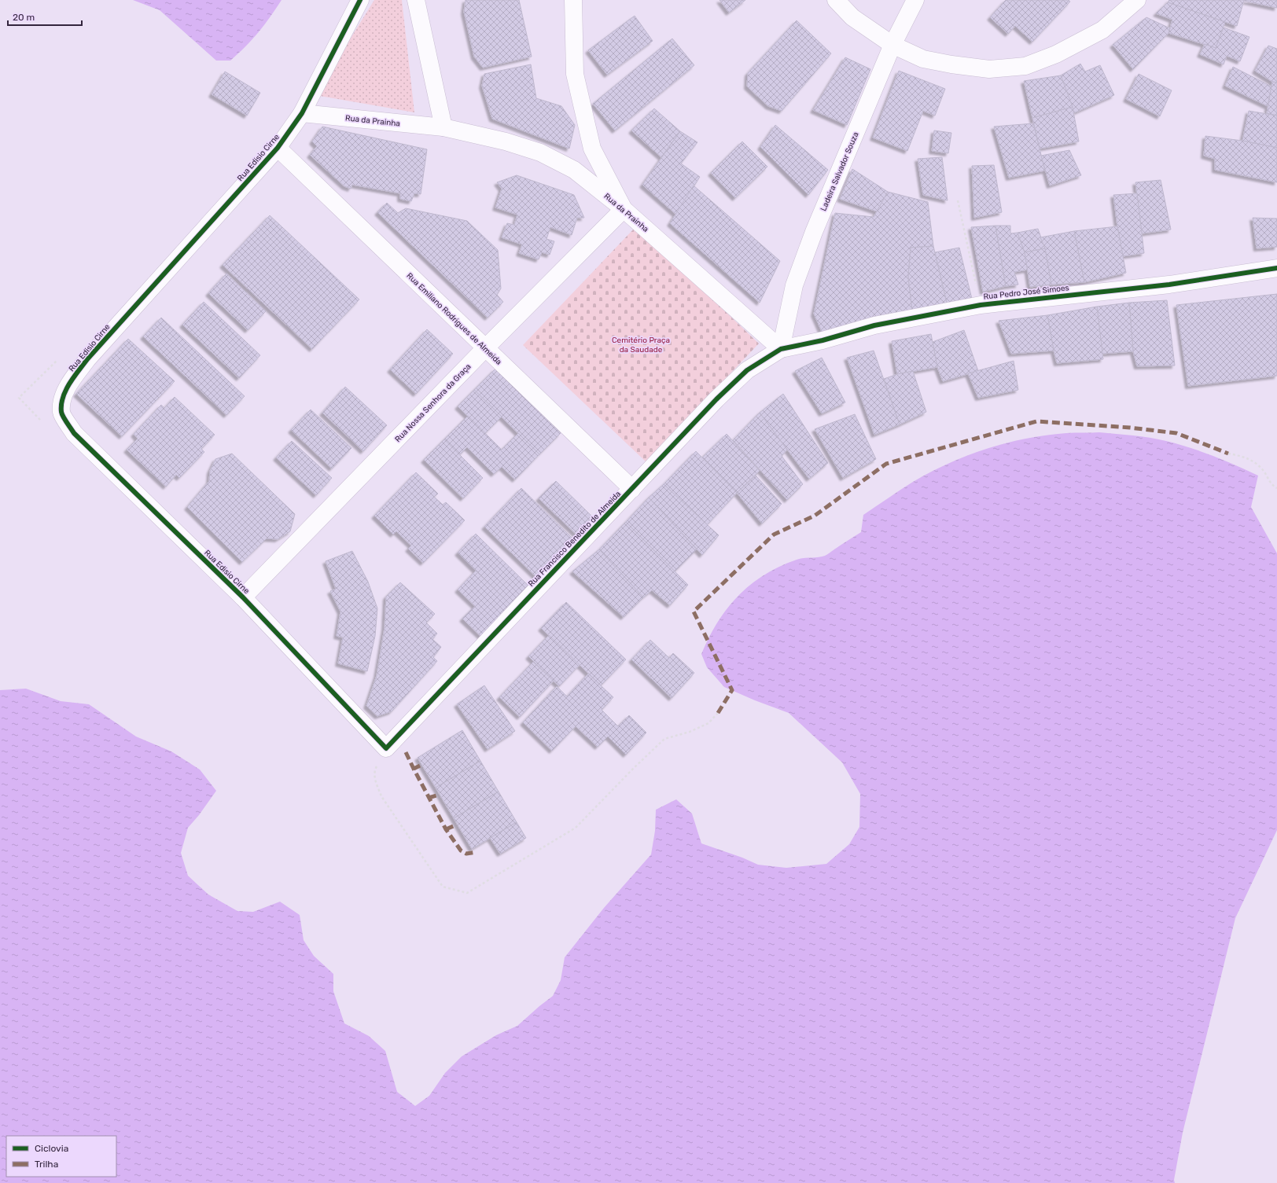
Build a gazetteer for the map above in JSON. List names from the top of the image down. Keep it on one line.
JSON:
{"streets":{"street":["Rua da Prainha","Rua Edisio Cirne","Ladeira Salvador Souza","Rua Pedro José Simoes","Rua Emiliano Rodrigues de Almeida","Rua Nossa Senhora da Graça","Rua Francisco Benedito de Almeida"]},"crossings":[["Rua da Prainha","Rua Edisio Cirne"],["Rua da Prainha","Ladeira Salvador Souza"],["Rua da Prainha","Rua Pedro José Simoes"],["Rua da Prainha","Rua Nossa Senhora da Graça"],["Rua da Prainha","Rua Francisco Benedito de Almeida"],["Rua Edisio Cirne","Rua Emiliano Rodrigues de Almeida"],["Rua Edisio Cirne","Rua Nossa Senhora da Graça"],["Rua Edisio Cirne","Rua Francisco Benedito de Almeida"],["Ladeira Salvador Souza","Rua Pedro José Simoes"],["Ladeira Salvador Souza","Rua Francisco Benedito de Almeida"],["Rua Pedro José Simoes","Rua Francisco Benedito de Almeida"],["Rua Emiliano Rodrigues de Almeida","Rua Nossa Senhora da Graça"],["Rua Emiliano Rodrigues de Almeida","Rua Francisco Benedito de Almeida"]],"parks":["Cemitério Praça da Saudade"],"legend":["Ciclovia","Trilha"],"scale_bar":"20 m"}
